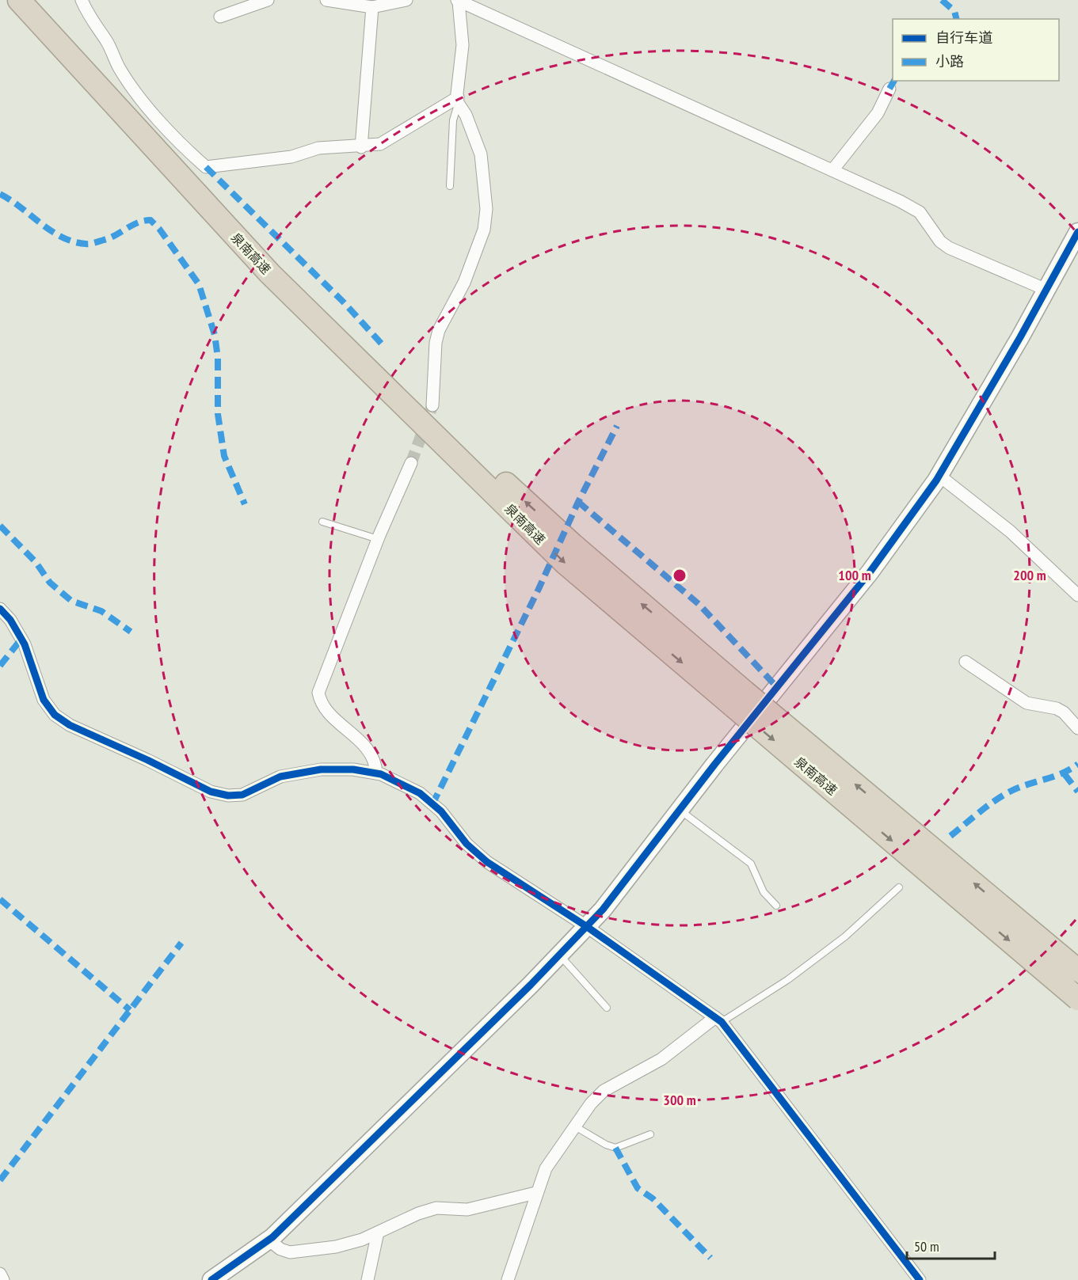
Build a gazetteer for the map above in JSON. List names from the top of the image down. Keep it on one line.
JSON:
{"streets":{"highway":["泉南高速"]},"legend":["自行车道","小路"],"scale_bar":"50 m","rings":["100 m","200 m","300 m"]}
